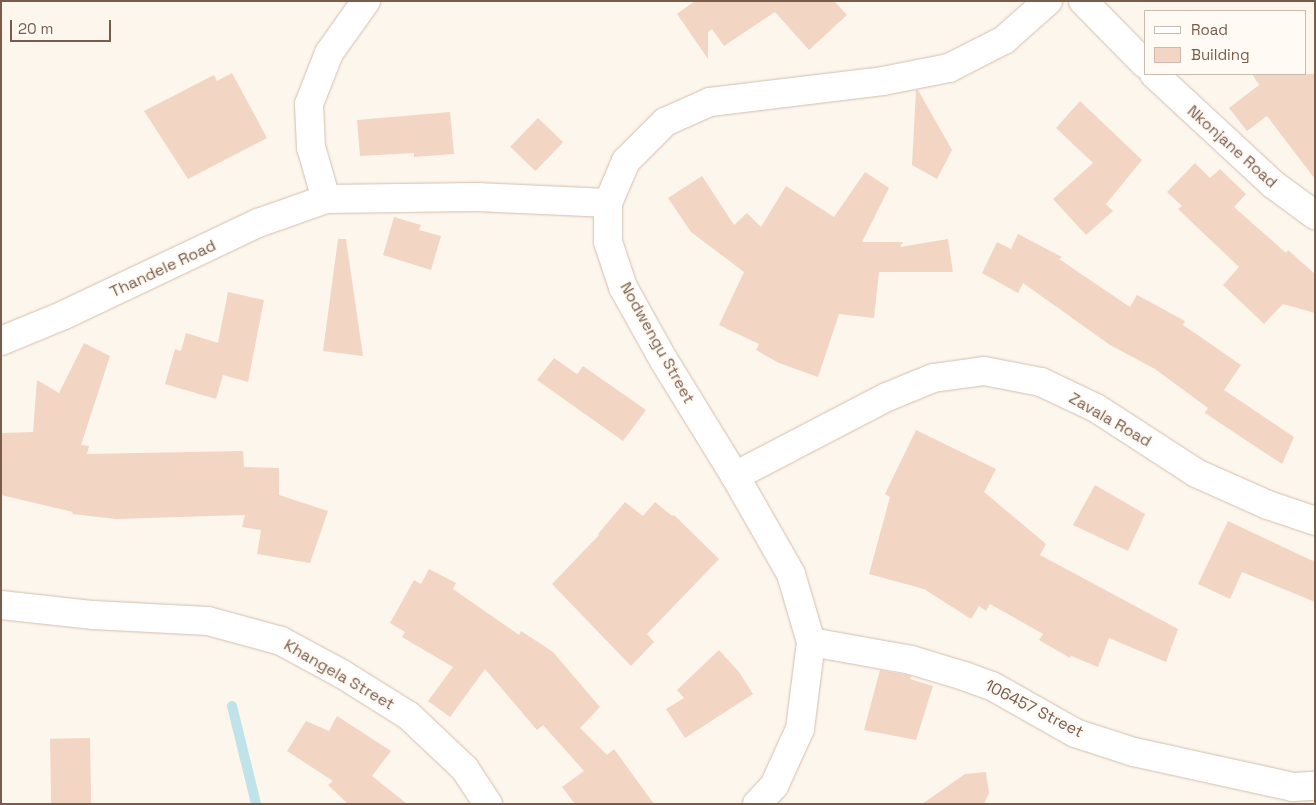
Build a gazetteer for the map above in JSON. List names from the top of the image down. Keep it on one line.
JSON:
{"streets":{"street":["Nkonjane Road","Thandele Road","Nodwengu Street","Zavala Road","Khangela Street","106457 Street"]},"crossings":[["Thandele Road","Nodwengu Street"],["Nodwengu Street","Zavala Road"],["Nodwengu Street","106457 Street"]],"legend":["Road","Building"],"scale_bar":"20 m"}
